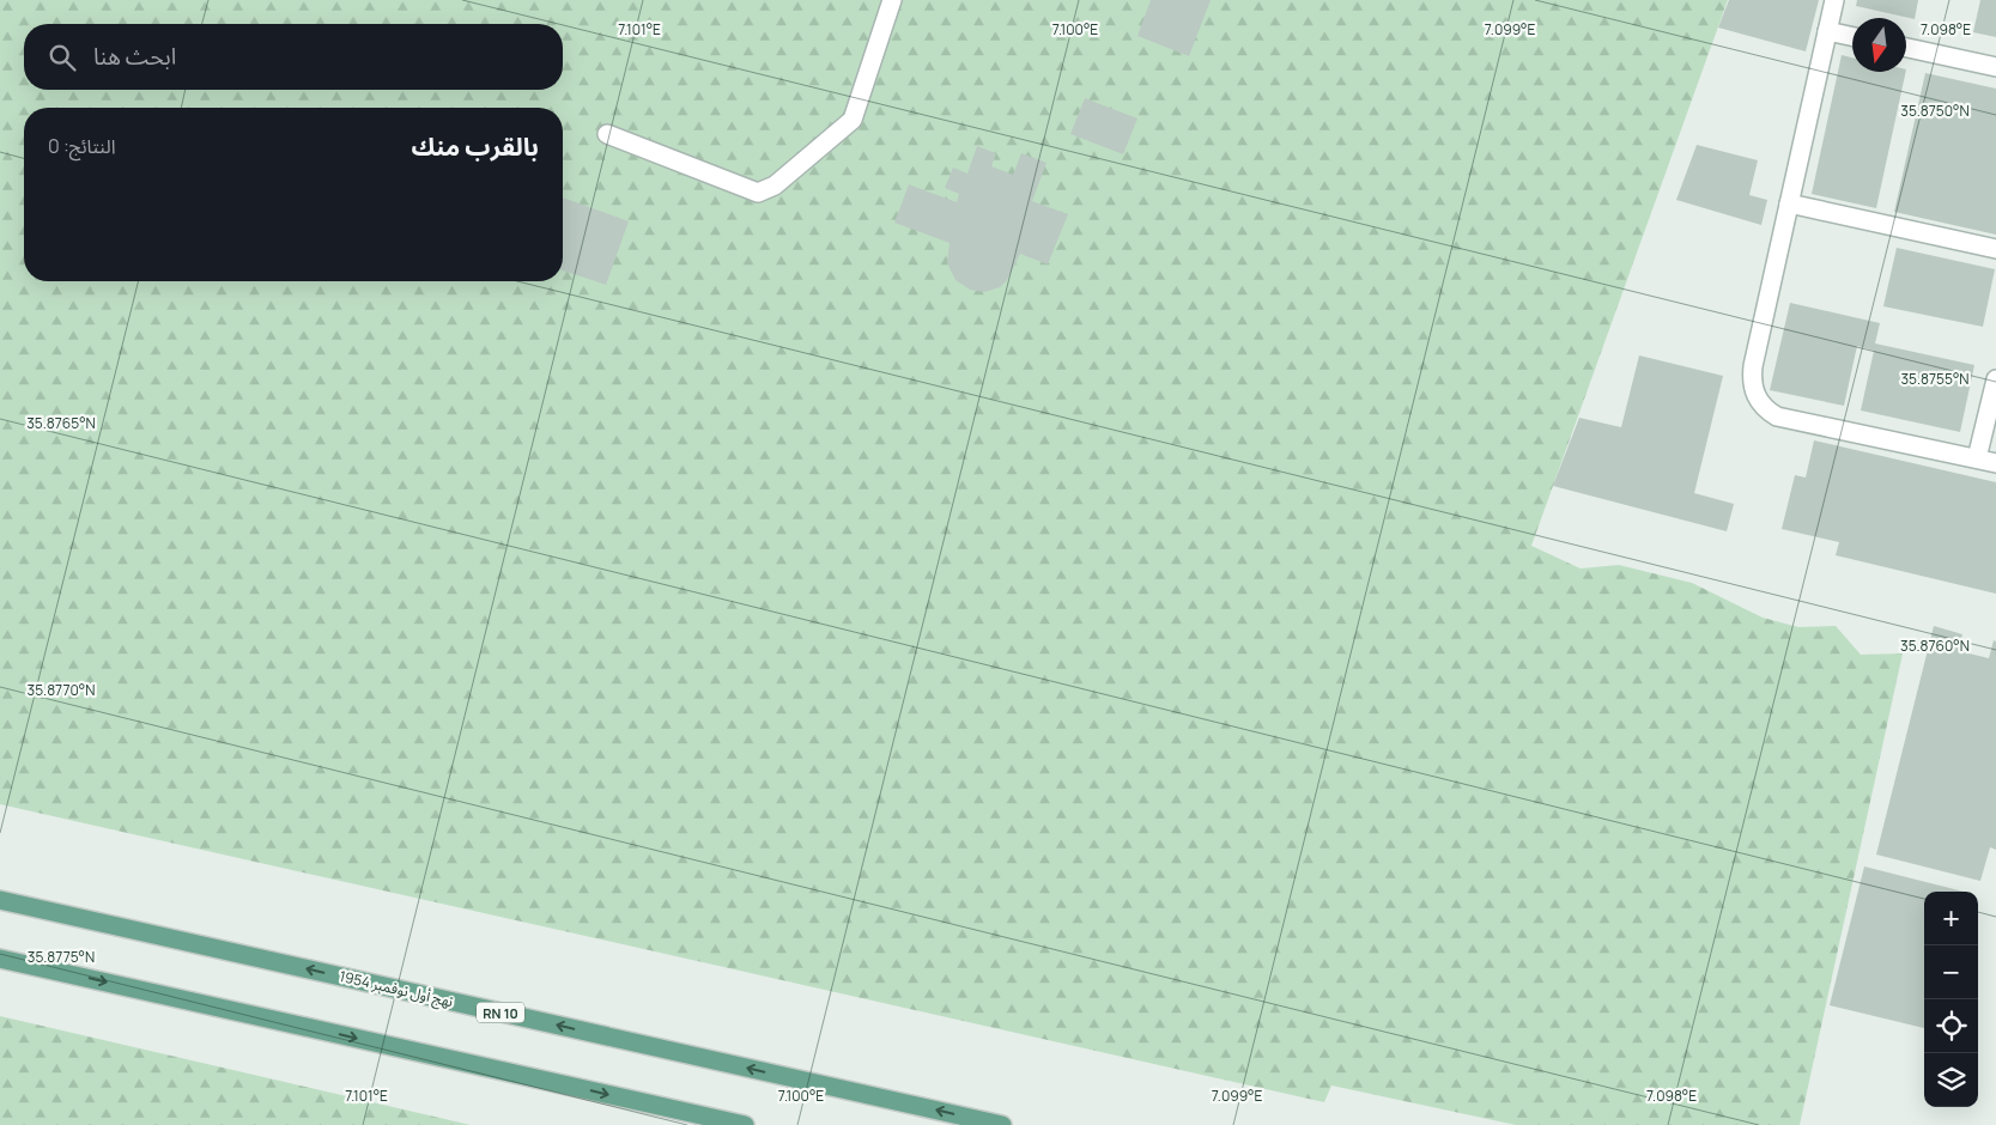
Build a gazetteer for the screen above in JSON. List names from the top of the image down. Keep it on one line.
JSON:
{"streets":{"main road":["نهج أول نوفمبر 1954","RN 10"]},"north":"bottom","page":{"search":"ابحث هنا","heading":["بالقرب منك","النتائج: 0"],"map_buttons":["+","−"]},"coordinates":["7.101°E","7.100°E","7.099°E","7.098°E","35.8750°N","35.8755°N","35.8765°N","35.8760°N","35.8770°N","35.8775°N"]}
